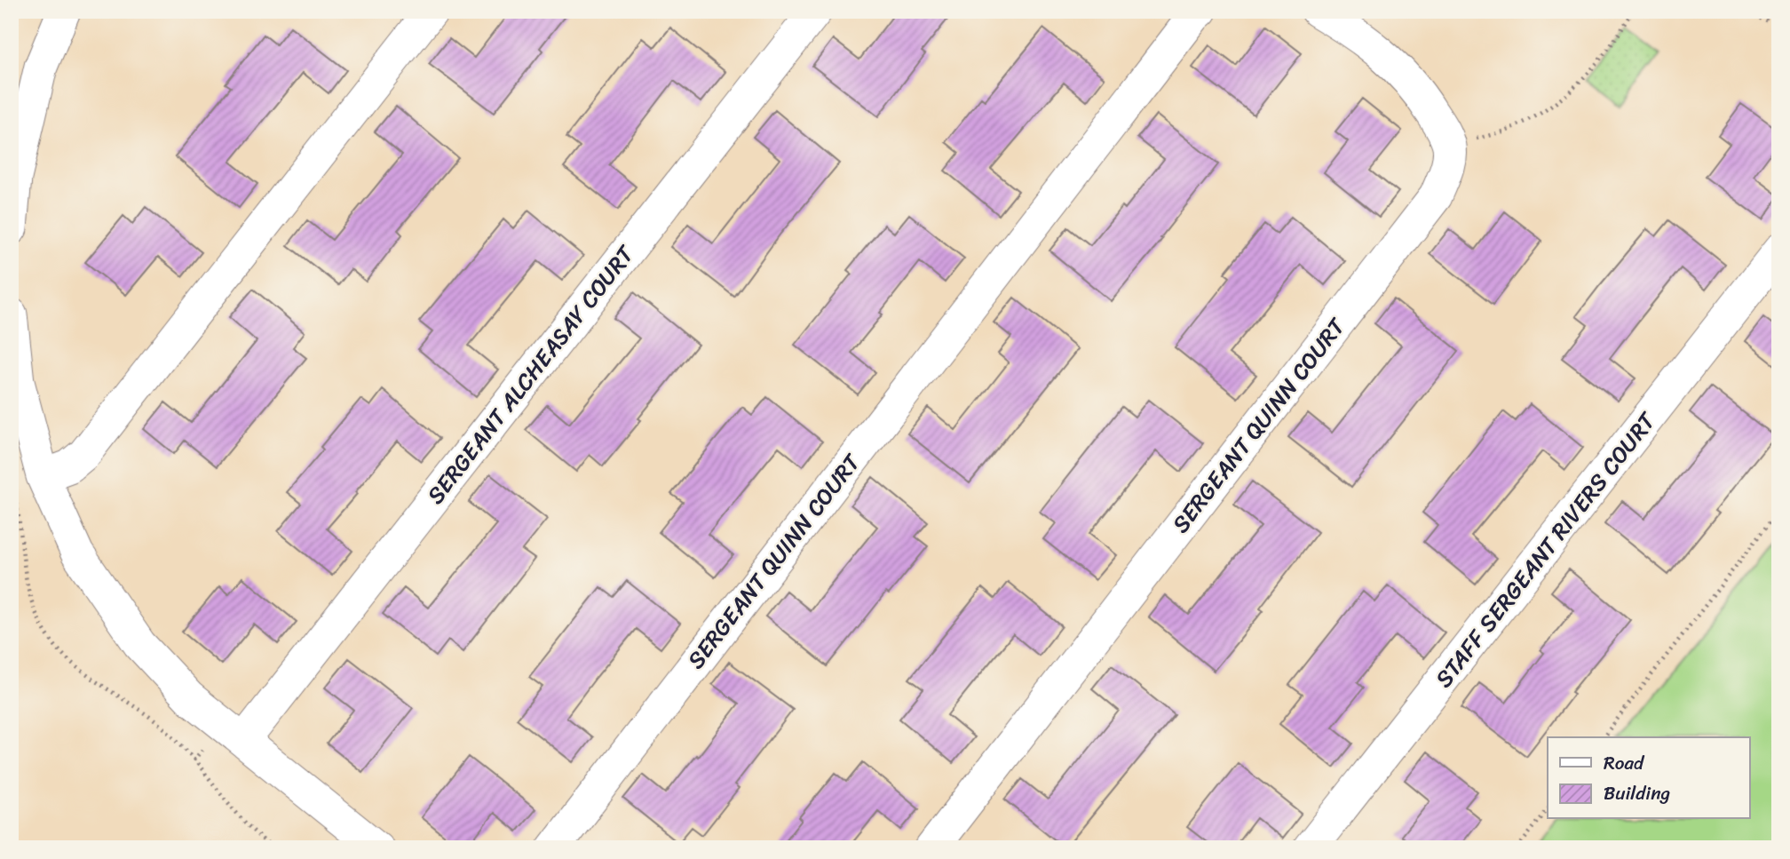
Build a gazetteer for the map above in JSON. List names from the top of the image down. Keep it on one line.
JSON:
{"streets":{"street":["SERGEANT ALCHEASAY COURT","SERGEANT QUINN COURT","STAFF SERGEANT RIVERS COURT"]},"legend":["Road","Building"]}
